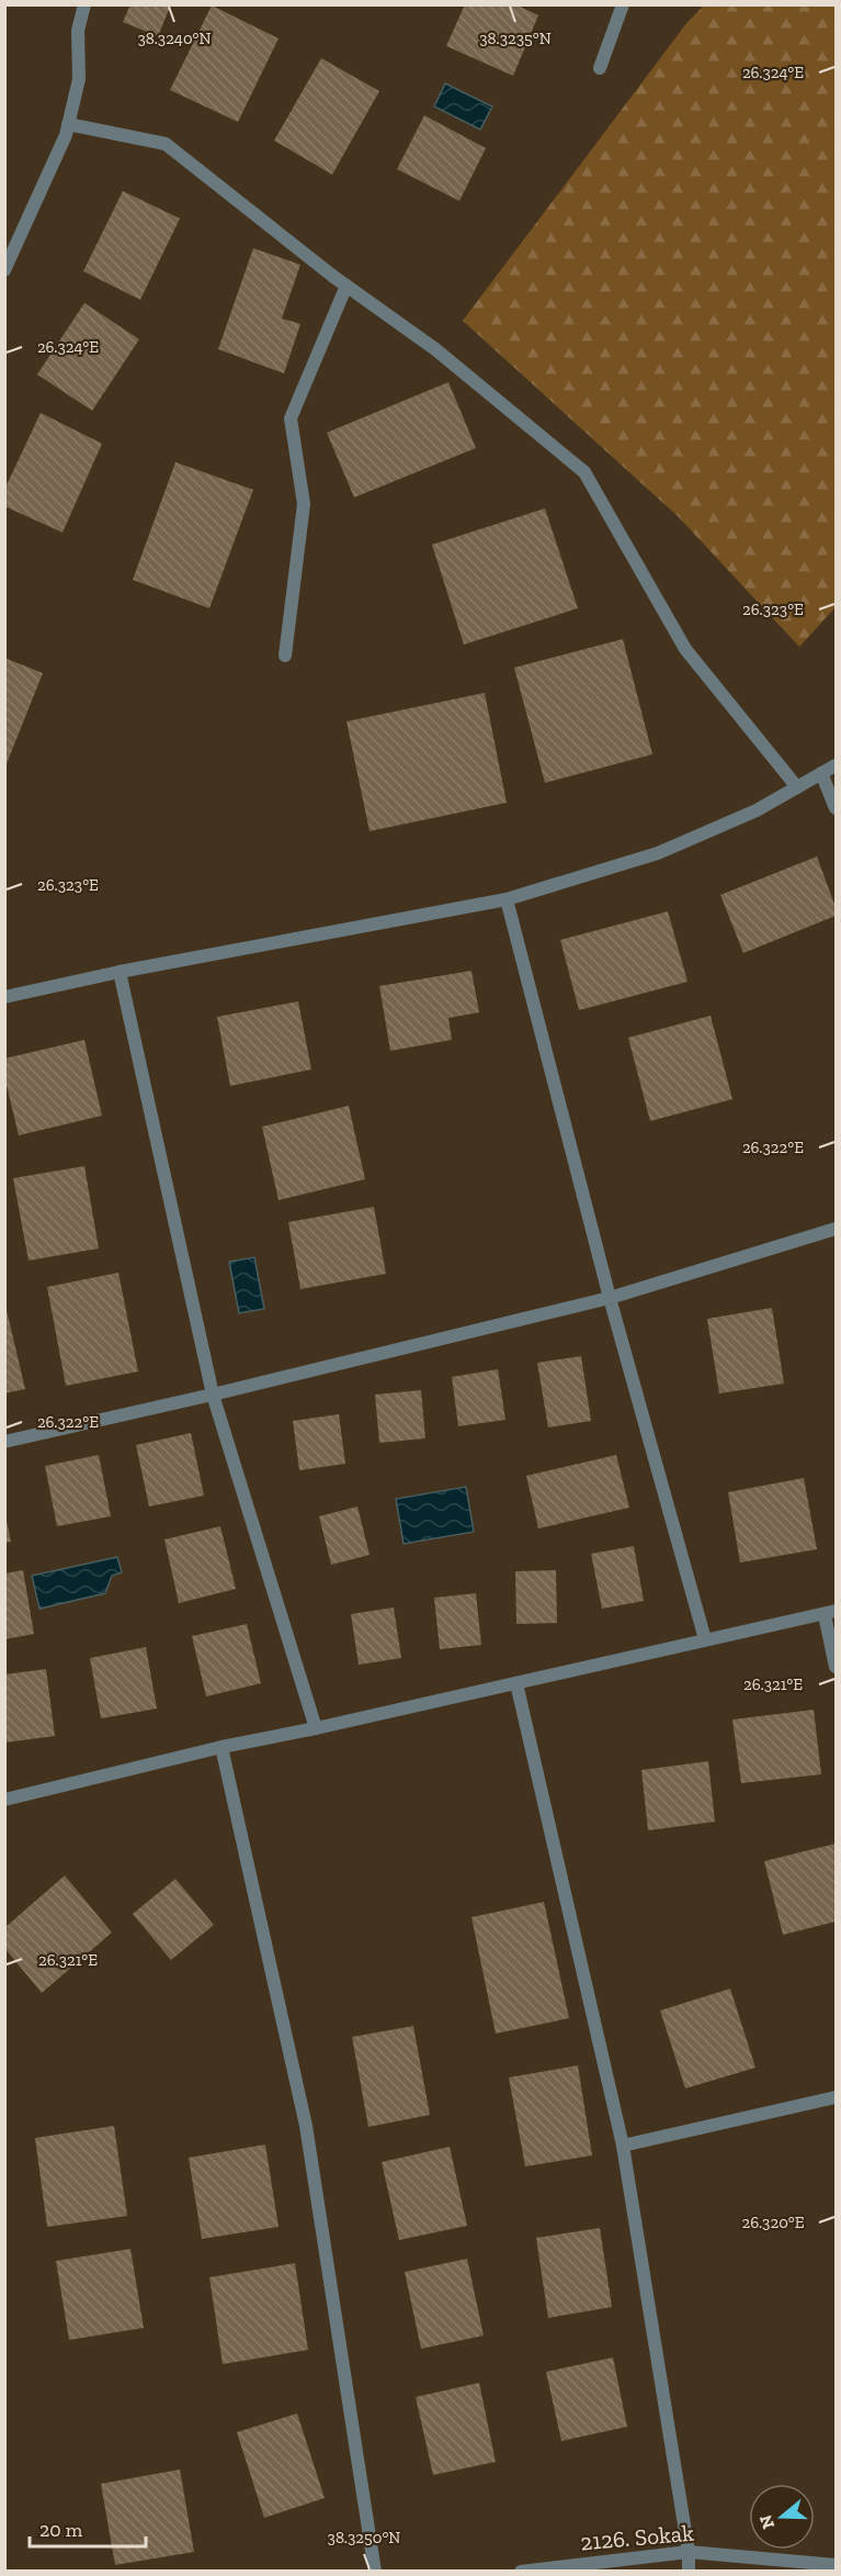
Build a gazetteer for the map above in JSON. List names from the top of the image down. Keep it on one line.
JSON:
{"streets":{"street":["2126. Sokak"]},"scale_bar":"20 m","north":"left","coordinates":["38.3240°N","38.3235°N","26.324°E","26.323°E","26.322°E","26.321°E","26.320°E","38.3250°N"]}
